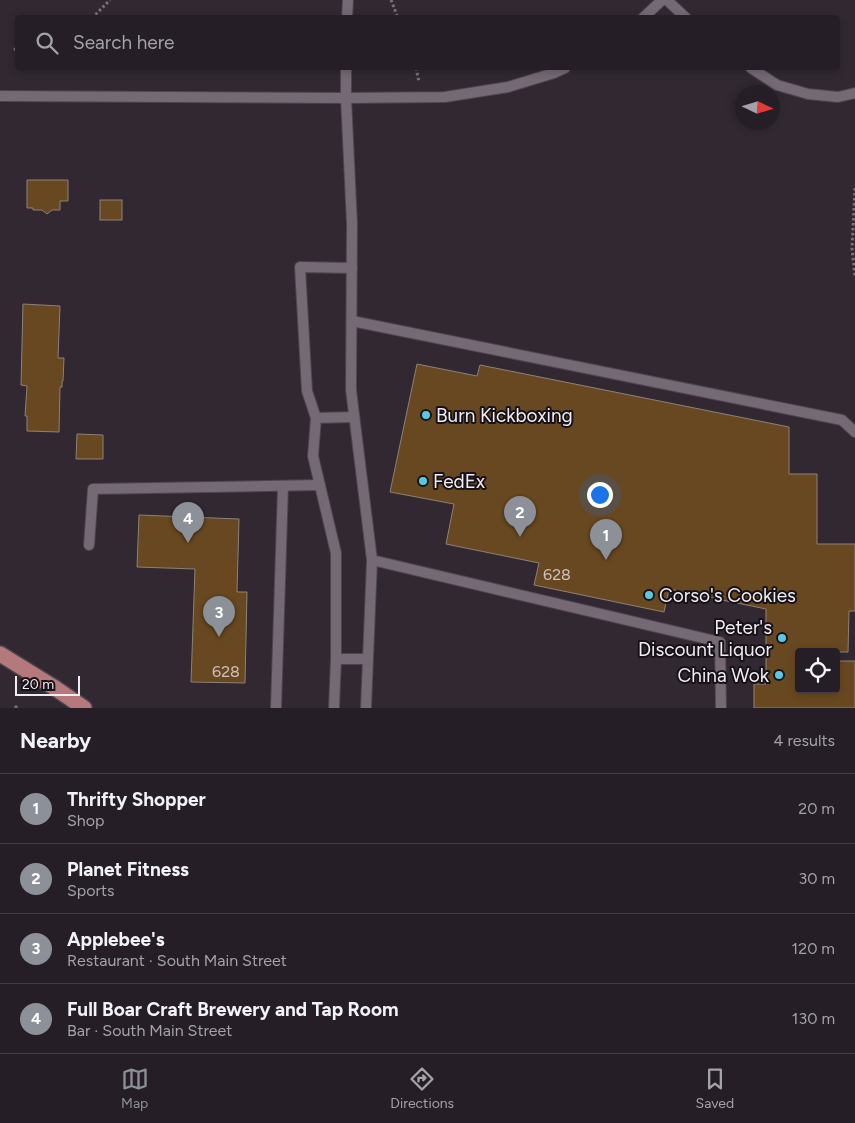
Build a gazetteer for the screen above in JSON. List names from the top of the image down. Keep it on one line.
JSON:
{"places":["Burn Kickboxing","FedEx","Corso's Cookies","Peter's Discount Liquor","China Wok"],"house_numbers":["628","628"],"scale_bar":"20 m","north":"right","page":{"search":"Search here","pins":["2","4","1","3"],"scale":"20 m","heading":["Nearby","4 results"],"list":[{"mark":"1","name":"Thrifty Shopper","note":"Shop","value":"20 m"},{"mark":"2","name":"Planet Fitness","note":"Sports","value":"30 m"},{"mark":"3","name":"Applebee's","note":"Restaurant · South Main Street","value":"120 m"},{"mark":"4","name":"Full Boar Craft Brewery and Tap Room","note":"Bar · South Main Street","value":"130 m"}],"nav":["Map","Directions","Saved"]}}
